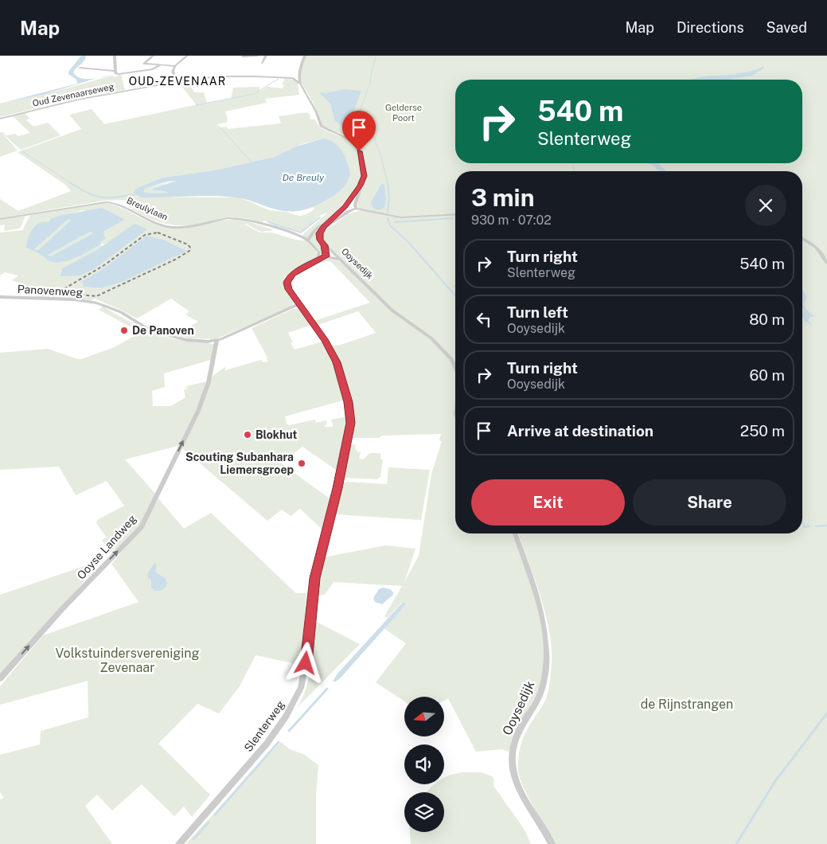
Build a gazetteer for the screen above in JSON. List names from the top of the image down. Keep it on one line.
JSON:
{"streets":{"street":["Oud Zevenaarseweg","Breulylaan","Ooysedijk","Panovenweg","Ooyse Landweg","Slenterweg"]},"crossings":[["Breulylaan","Slenterweg"],["Panovenweg","Ooyse Landweg"],["Panovenweg","Slenterweg"]],"one_way":["Ooyse Landweg"],"districts":["OUD-ZEVENAAR"],"water":["De Breuly"],"parks":["Gelderse Poort","Volkstuindersvereniging Zevenaar","de Rijnstrangen"],"places":["De Panoven","Blokhut","Scouting Subanhara Liemersgroep"],"north":"left","page":{"header":"Map","nav":["Map","Directions","Saved"],"turn":["540 m","Slenterweg"],"heading":["3 min","930 m · 07:02"],"list":[{"name":"Turn right","note":"Slenterweg","value":"540 m"},{"name":"Turn left","note":"Ooysedijk","value":"80 m"},{"name":"Turn right","note":"Ooysedijk","value":"60 m"},{"name":"Arrive at destination","value":"250 m"}],"buttons":["Exit","Share"]}}
